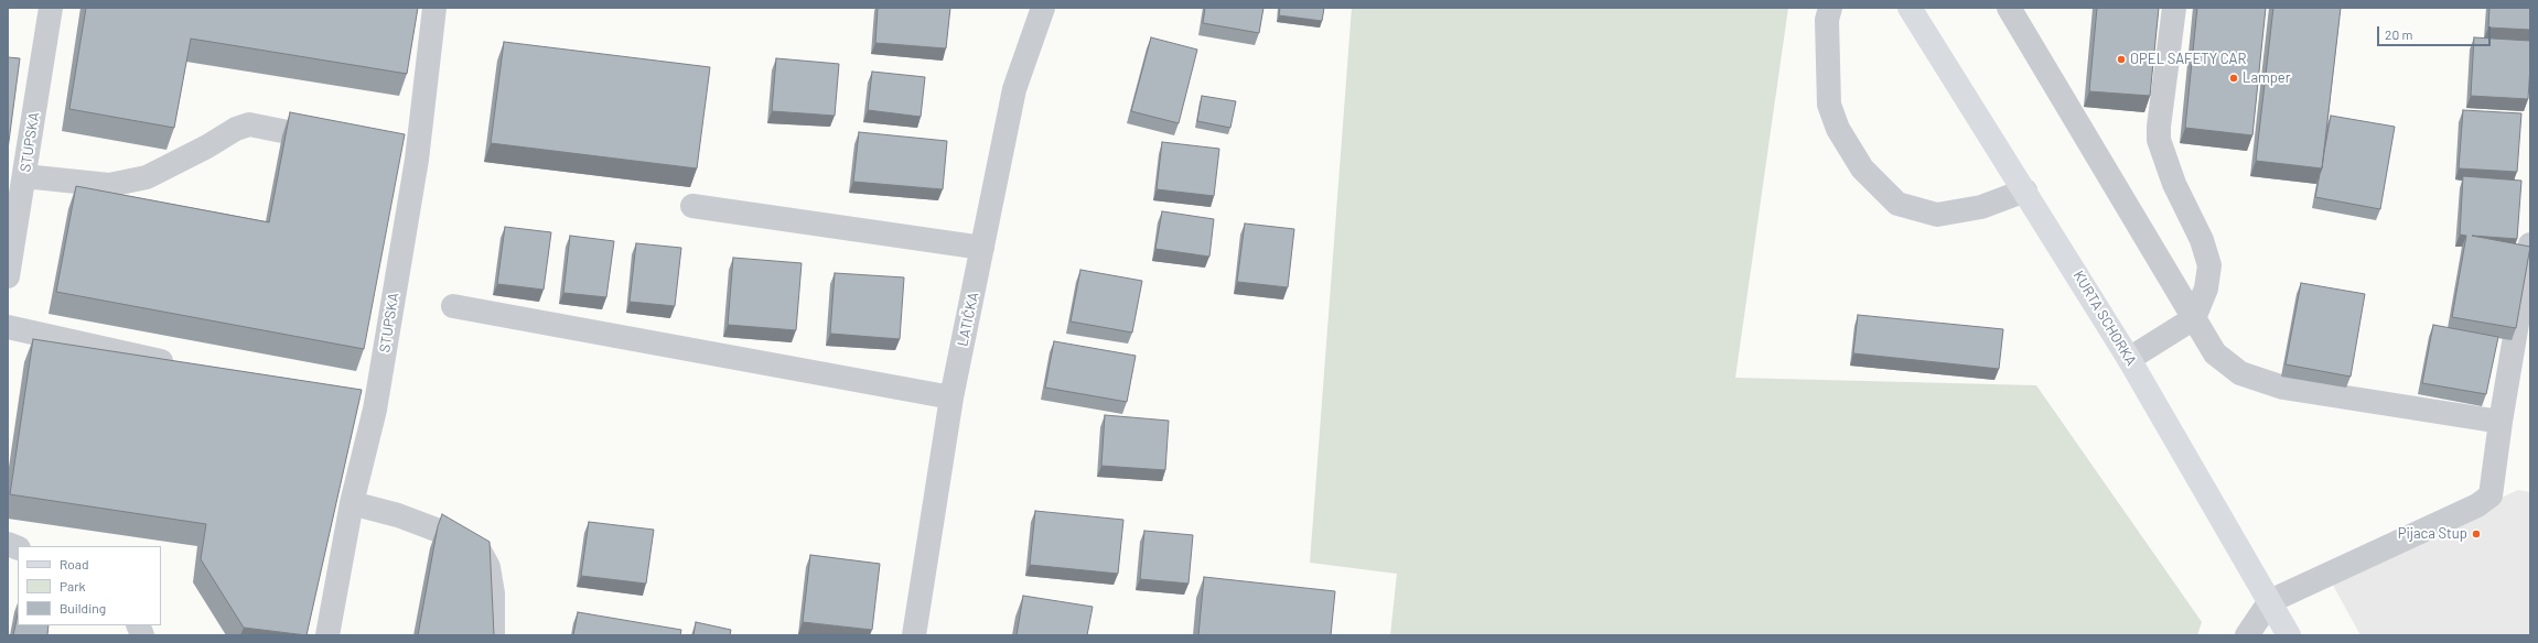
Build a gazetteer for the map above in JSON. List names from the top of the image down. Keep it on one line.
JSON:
{"streets":{"main road":["KURTA SCHORKA"],"street":["STUPSKA","LATIČKA"]},"places":["OPEL SAFETY CAR","Lamper","Pijaca Stup"],"legend":["Road","Park","Building"],"scale_bar":"20 m"}
